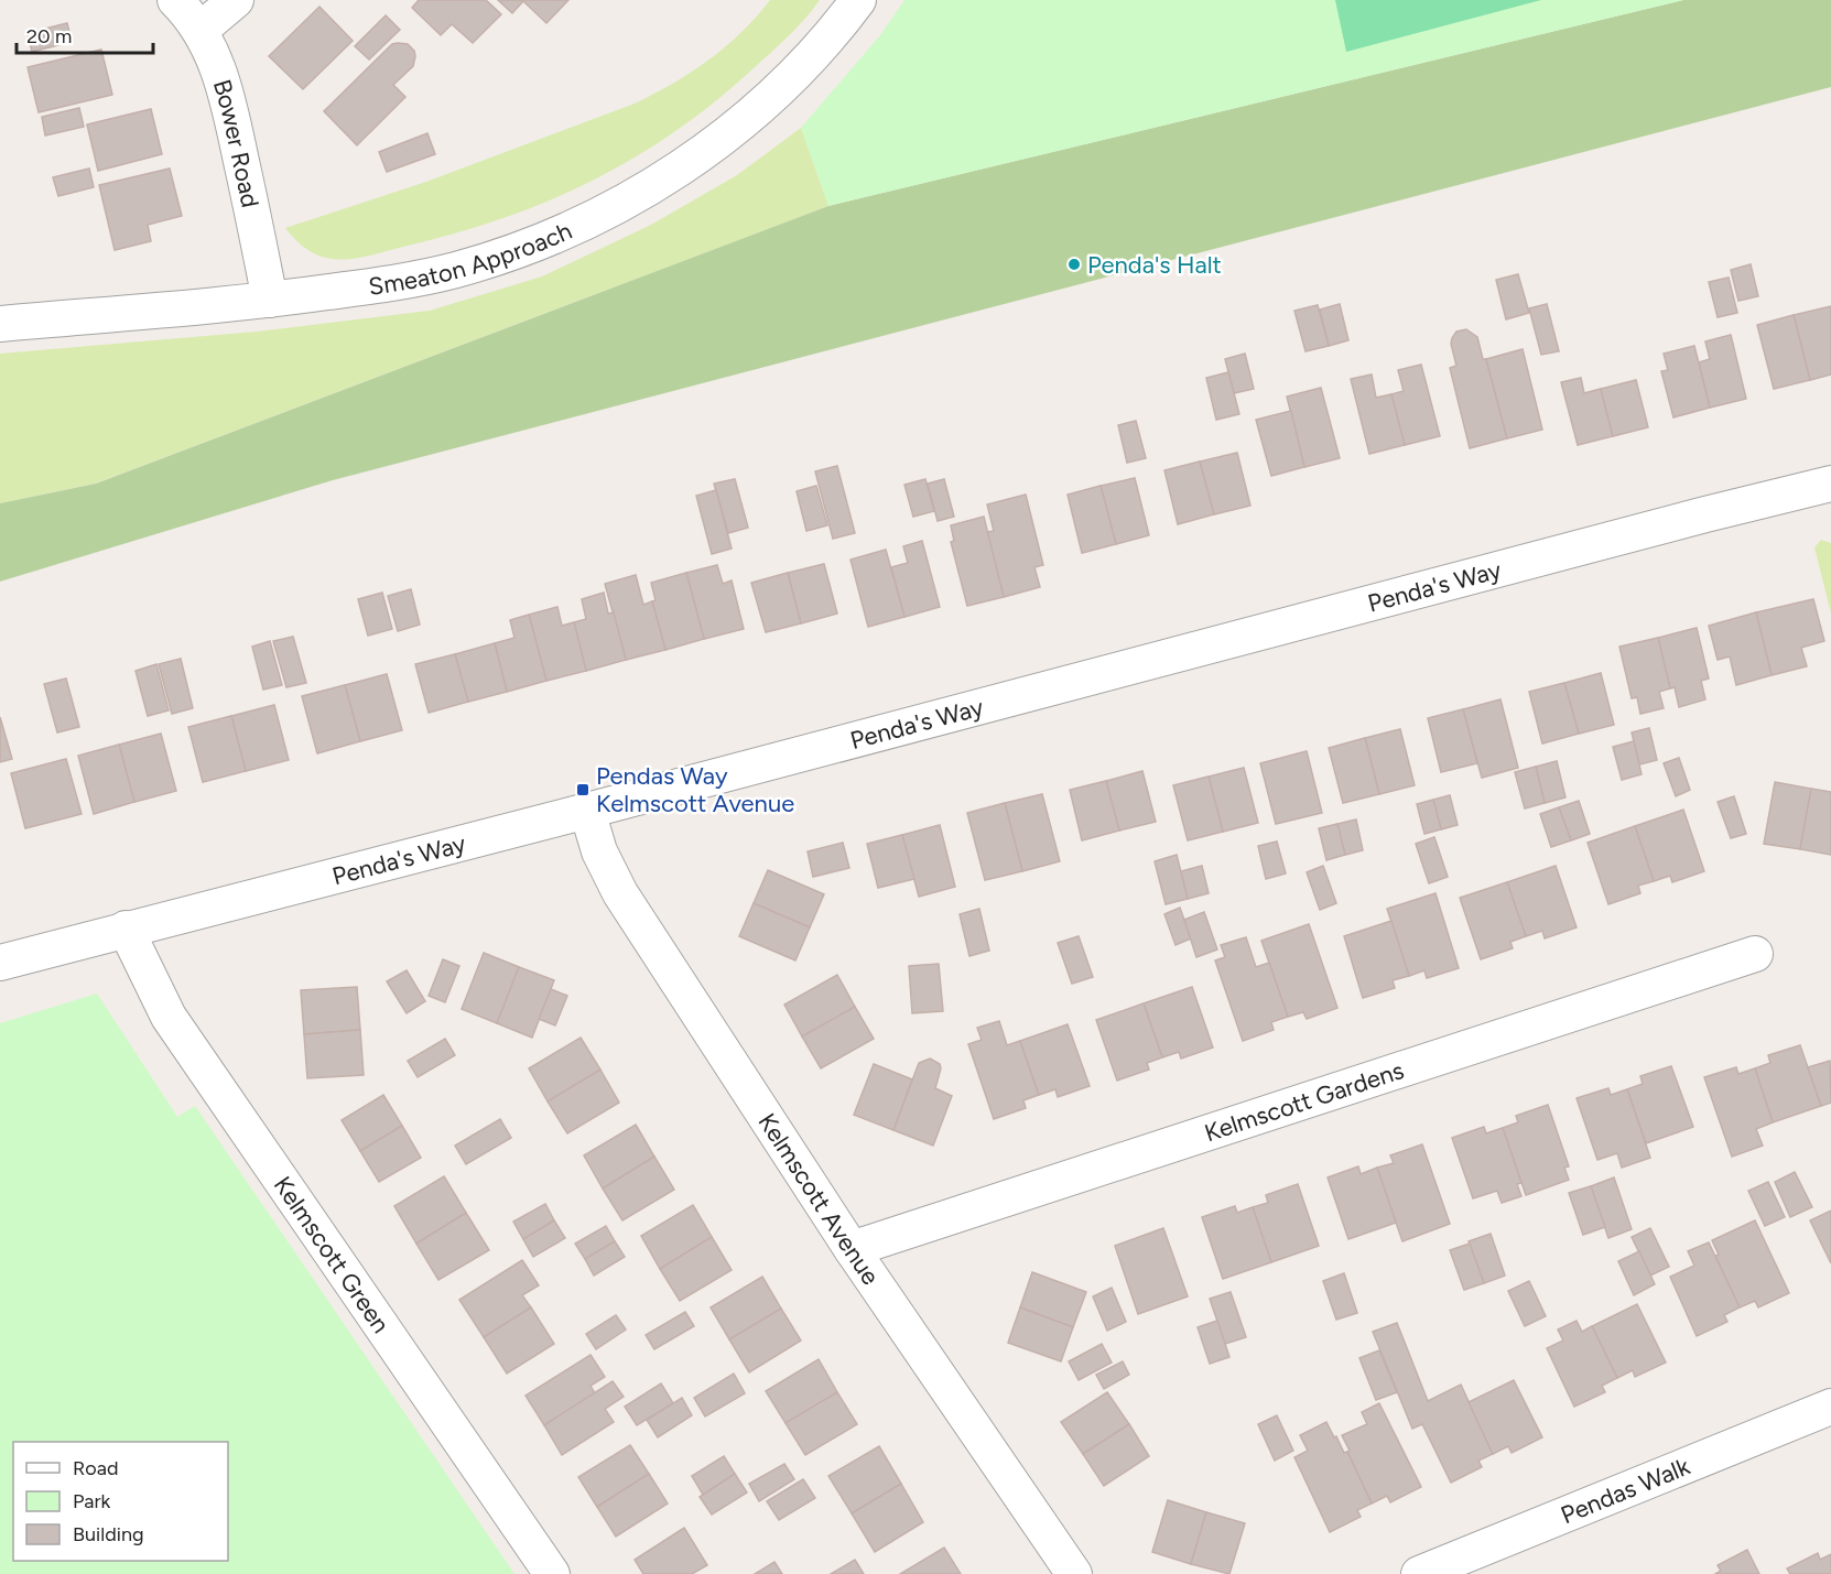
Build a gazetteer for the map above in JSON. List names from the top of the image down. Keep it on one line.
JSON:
{"streets":{"street":["Bower Road","Smeaton Approach","Penda's Way","Kelmscott Gardens","Kelmscott Avenue","Kelmscott Green","Pendas Walk"]},"crossings":[["Bower Road","Smeaton Approach"],["Penda's Way","Kelmscott Avenue"],["Penda's Way","Kelmscott Green"],["Kelmscott Gardens","Kelmscott Avenue"]],"places":{"other":["Penda's Halt"],"transit":["Pendas Way Kelmscott Avenue"]},"legend":["Road","Park","Building"],"scale_bar":"20 m"}
